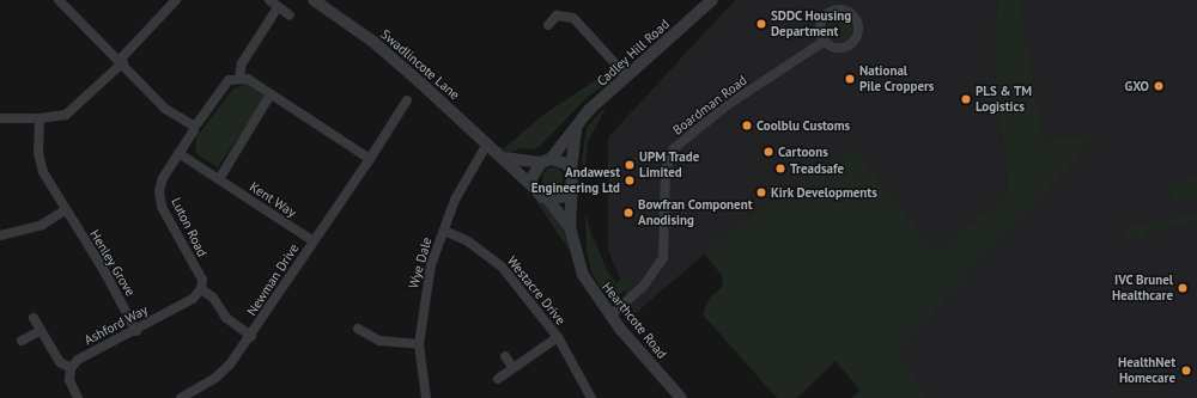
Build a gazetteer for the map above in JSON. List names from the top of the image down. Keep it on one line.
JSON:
{"streets":{"street":["Cadley Hill Road","Swadlincote Lane","Boardman Road","Kent Way","Luton Road","Henley Grove","Wye Dale","Newman Drive","Westacre Drive","Hearthcote Road","Ashford Way"]},"crossings":[["Cadley Hill Road","Swadlincote Lane"],["Cadley Hill Road","Hearthcote Road"],["Swadlincote Lane","Wye Dale"],["Swadlincote Lane","Hearthcote Road"],["Boardman Road","Hearthcote Road"],["Kent Way","Luton Road"],["Kent Way","Newman Drive"],["Luton Road","Ashford Way"],["Henley Grove","Ashford Way"],["Wye Dale","Westacre Drive"]],"places":["SDDC Housing Department","National Pile Croppers","GXO","PLS & TM Logistics","Coolblu Customs","Cartoons","UPM Trade Limited","Treadsafe","Andawest Engineering Ltd","Kirk Developments","Bowfran Component Anodising","IVC Brunel Healthcare","HealthNet Homecare"]}
